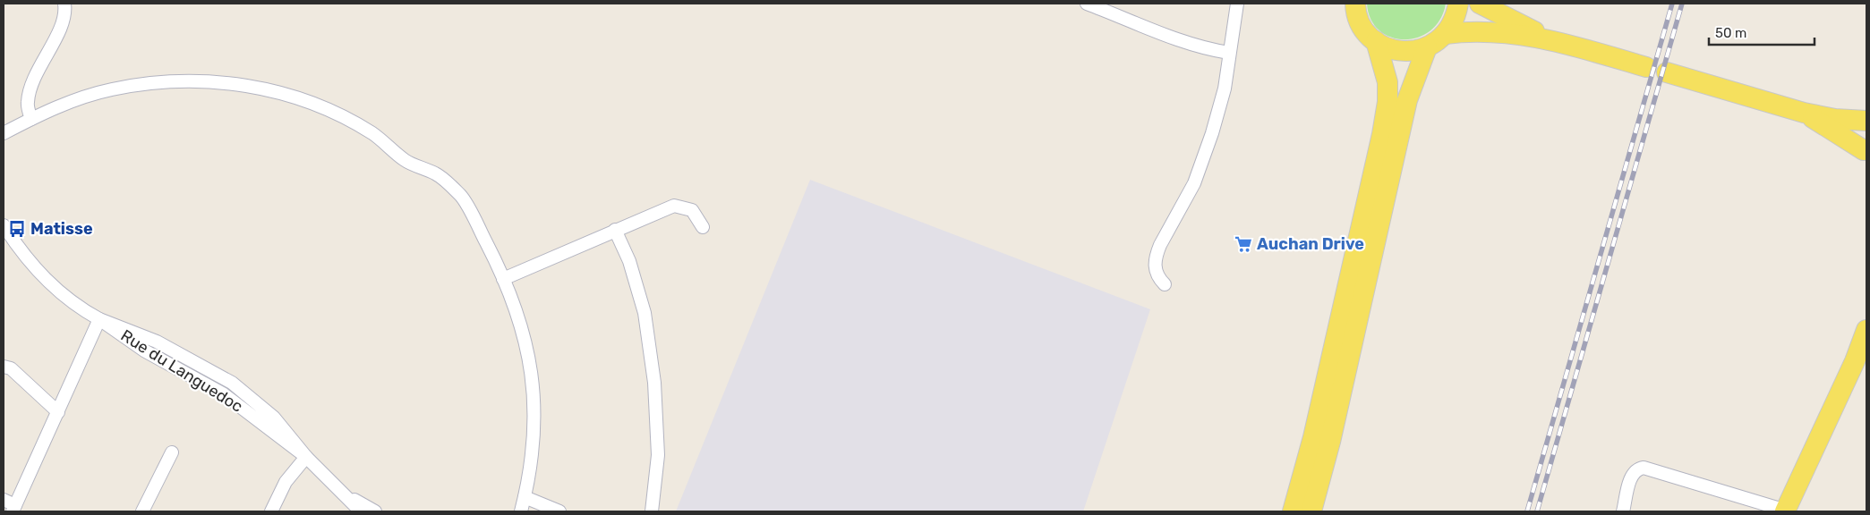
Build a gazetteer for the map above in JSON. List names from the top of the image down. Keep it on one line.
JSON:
{"streets":{"street":["Rue du Languedoc"]},"places":{"bus stop":["Matisse"],"supermarket":["Auchan Drive"]},"scale_bar":"50 m"}
